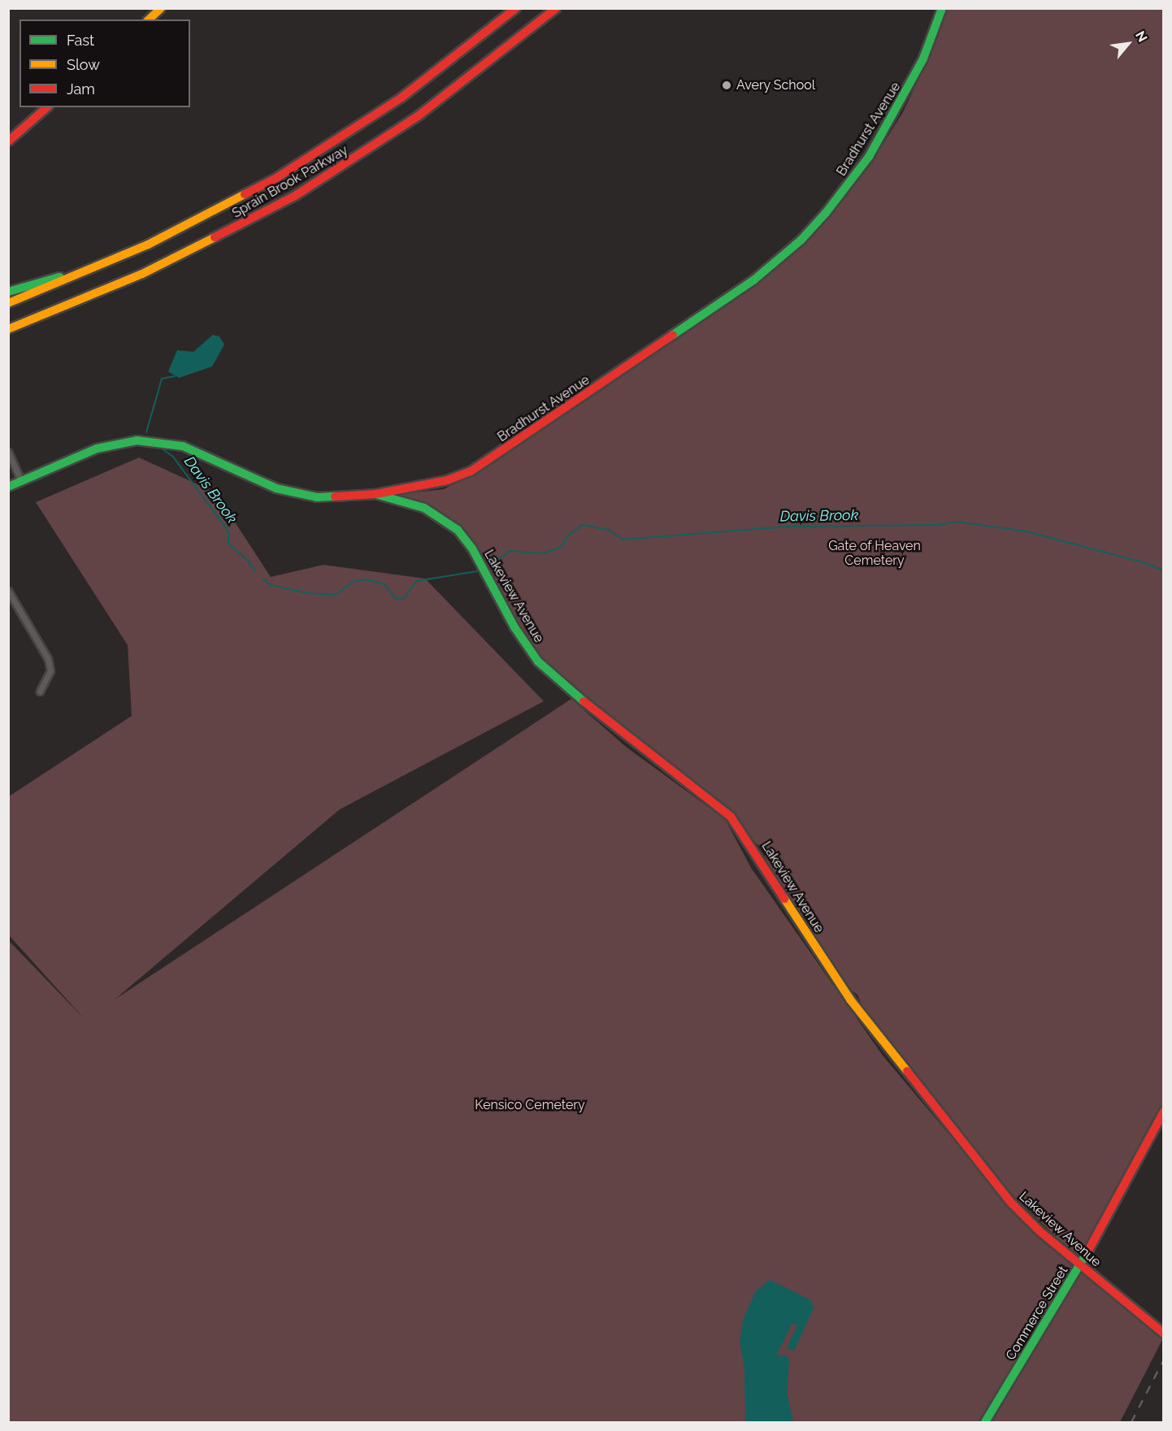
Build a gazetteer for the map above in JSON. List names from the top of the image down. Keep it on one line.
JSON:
{"streets":{"main road":["Bradhurst Avenue","Sprain Brook Parkway","Lakeview Avenue","Commerce Street"]},"crossings":[["Bradhurst Avenue","Lakeview Avenue"],["Lakeview Avenue","Commerce Street"]],"water":["Davis Brook"],"parks":["Gate of Heaven Cemetery","Kensico Cemetery"],"places":["Avery School"],"legend":["Fast","Slow","Jam"],"north":"top right"}
